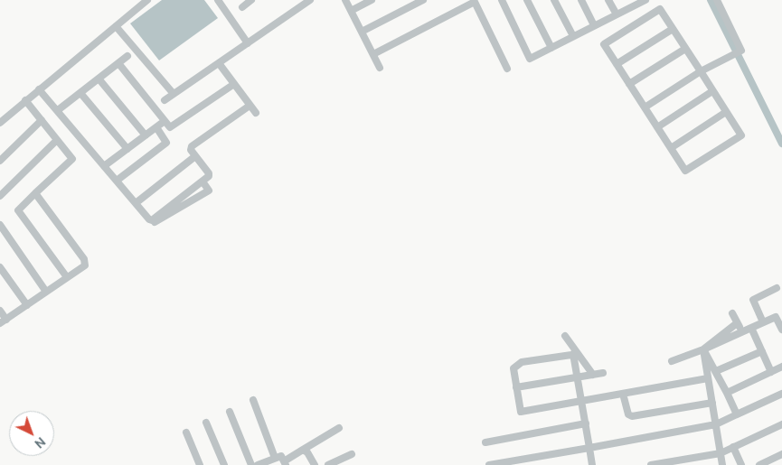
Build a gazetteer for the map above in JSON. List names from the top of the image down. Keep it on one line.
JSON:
{"north":"bottom right"}
